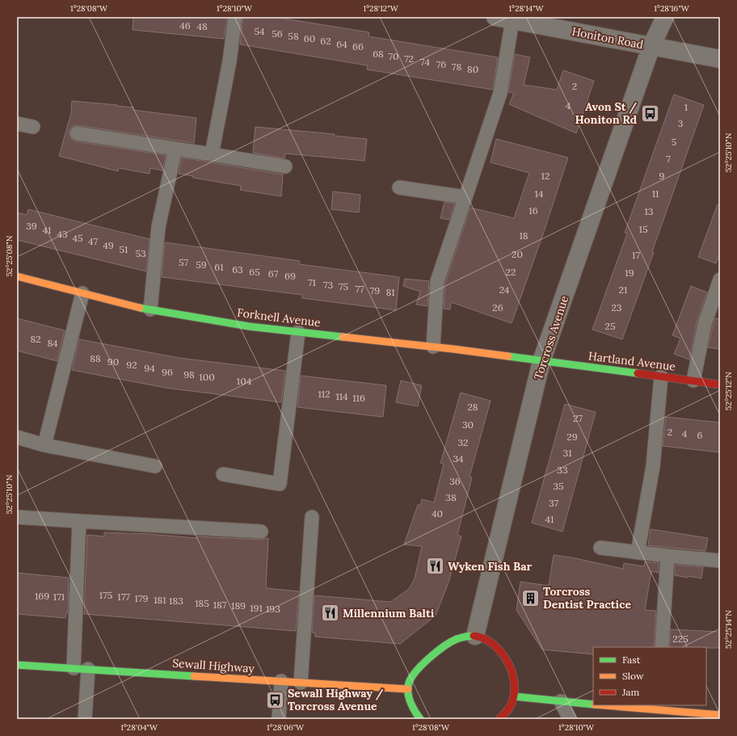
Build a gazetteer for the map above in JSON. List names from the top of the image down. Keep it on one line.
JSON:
{"streets":{"street":["Honiton Road","Forknell Avenue","Torcross Avenue","Hartland Avenue","Sewall Highway"]},"crossings":[["Honiton Road","Torcross Avenue"],["Forknell Avenue","Torcross Avenue"],["Forknell Avenue","Hartland Avenue"],["Torcross Avenue","Hartland Avenue"]],"places":{"bus stop":["Avon St / Honiton Rd","Sewall Highway / Torcross Avenue"],"restaurant":["Wyken Fish Bar","Millennium Balti"],"building":["Torcross Dentist Practice"]},"house_numbers":["46","48","54","56","58","60","62","64","66","68","70","72","74","76","78","80","2","4","1","3","5","7","12","9","14","11","16","13","39","15","41","43","18","45","47","49","51","53","20","17","57","59","61","63","65","22","19","67","69","71","73","75","77","24","21","79","81","26","23","25","82","84","88","90","92","94","96","98","100","104","112","114","116","28","27","30","2","4","6","29","32","31","34","33","36","35","38","37","40","41","175","169","171","177","179","181","183","185","187","189","191","193","225"],"legend":["Fast","Slow","Jam"],"coordinates":["1°28'08\"W","1°28'10\"W","1°28'12\"W","1°28'14\"W","1°28'16\"W","52°25'10\"N","52°25'08\"N","52°25'12\"N","52°25'14\"N","1°28'04\"W","1°28'06\"W"]}
